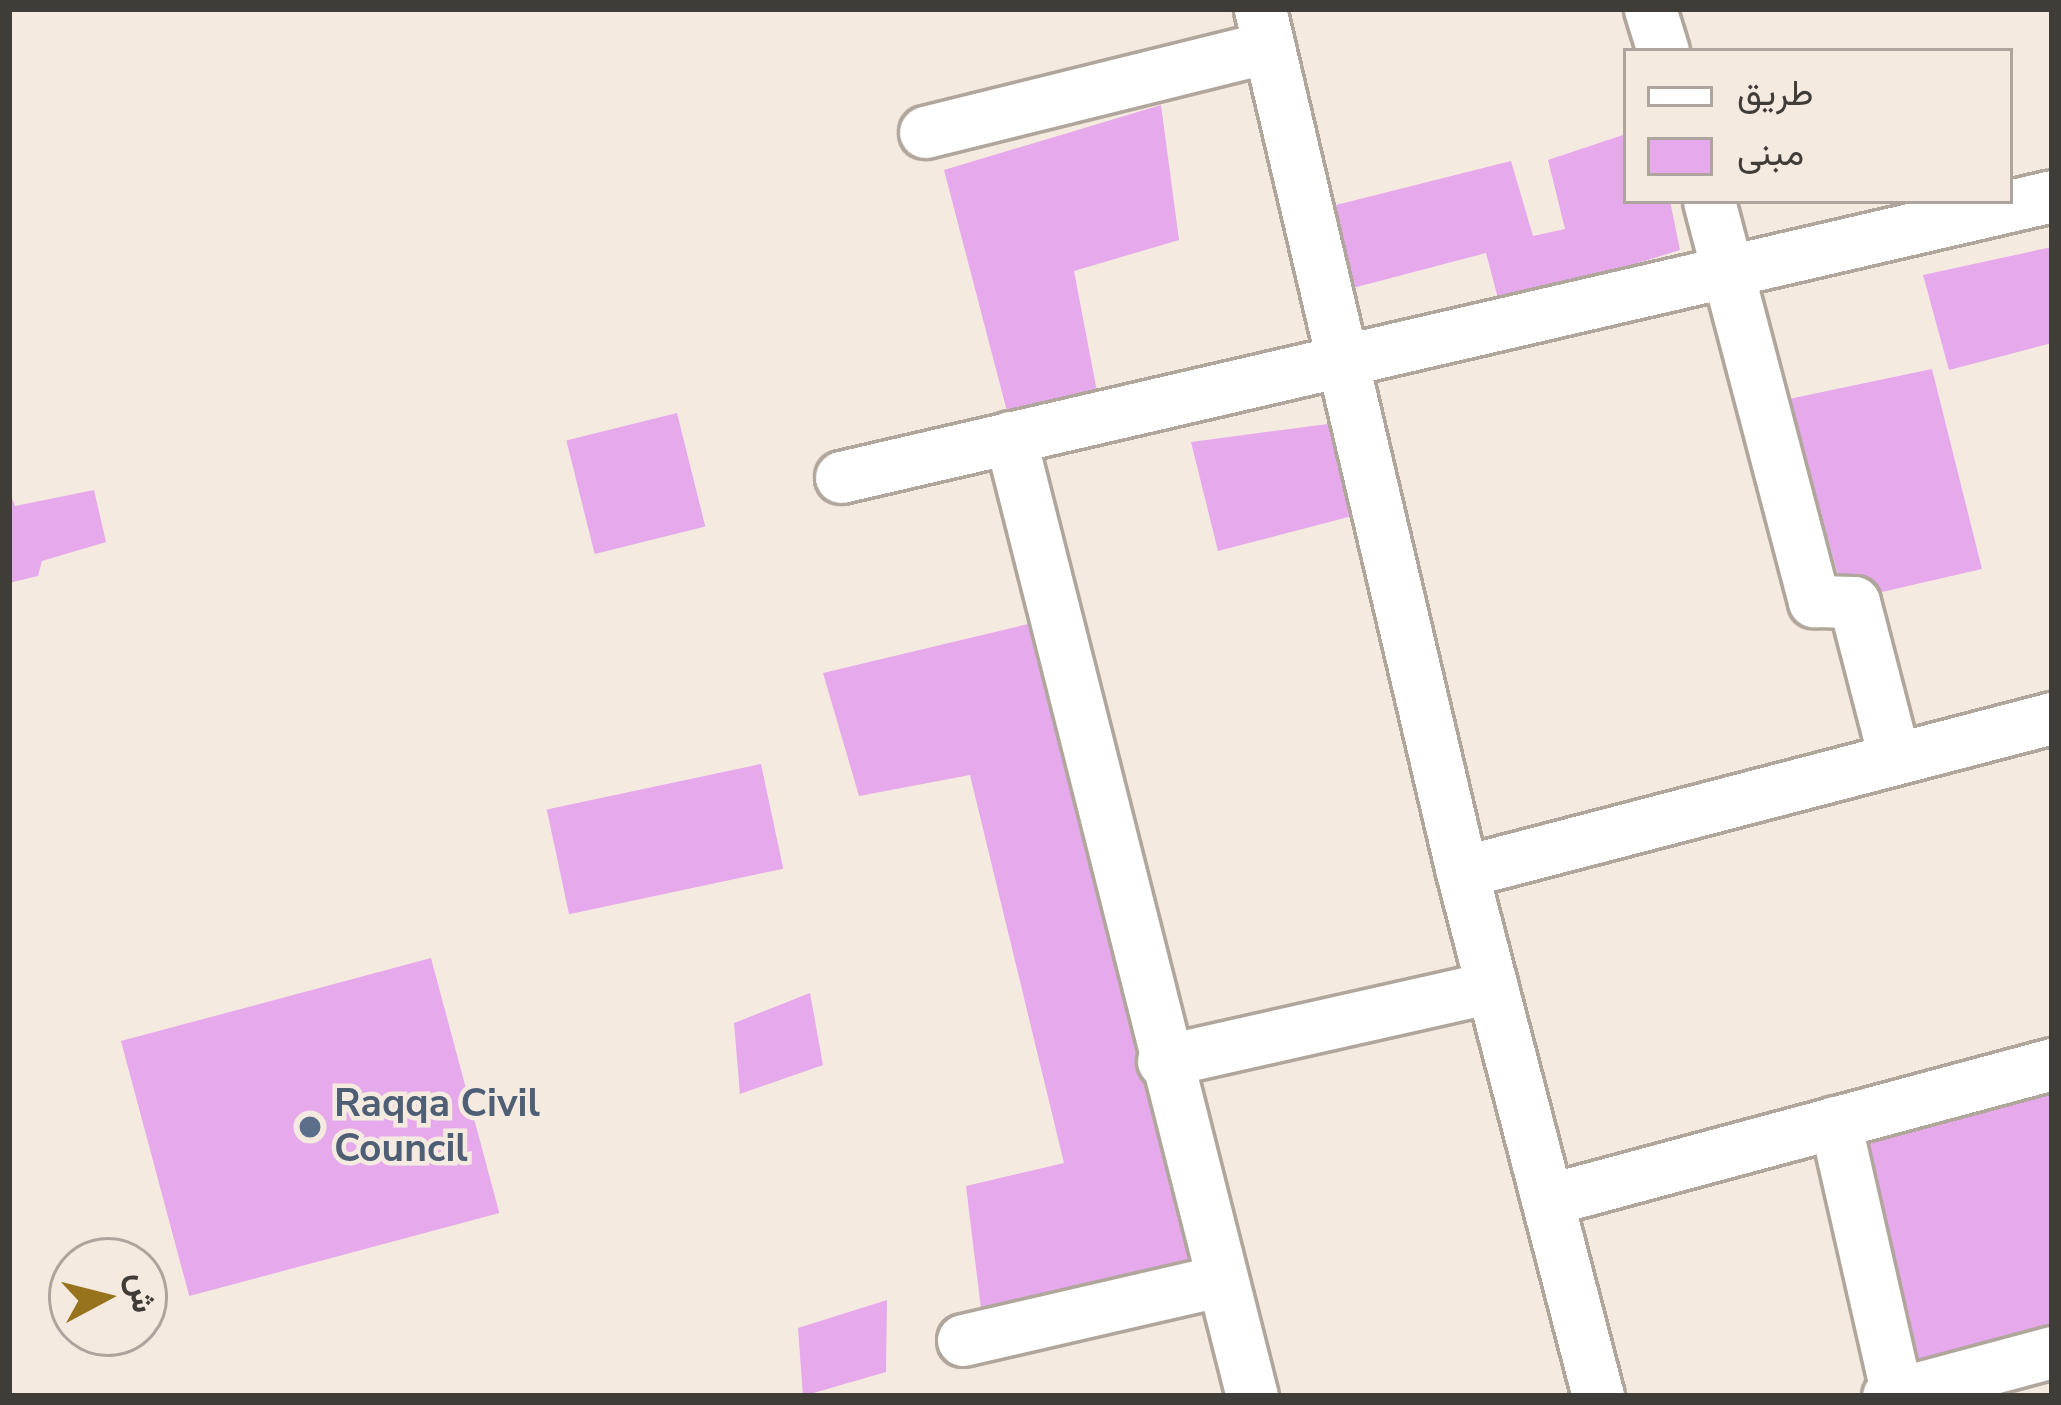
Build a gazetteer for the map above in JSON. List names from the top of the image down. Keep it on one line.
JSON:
{"places":["Raqqa Civil Council"],"legend":["طريق","مبنى"],"north":"right"}
